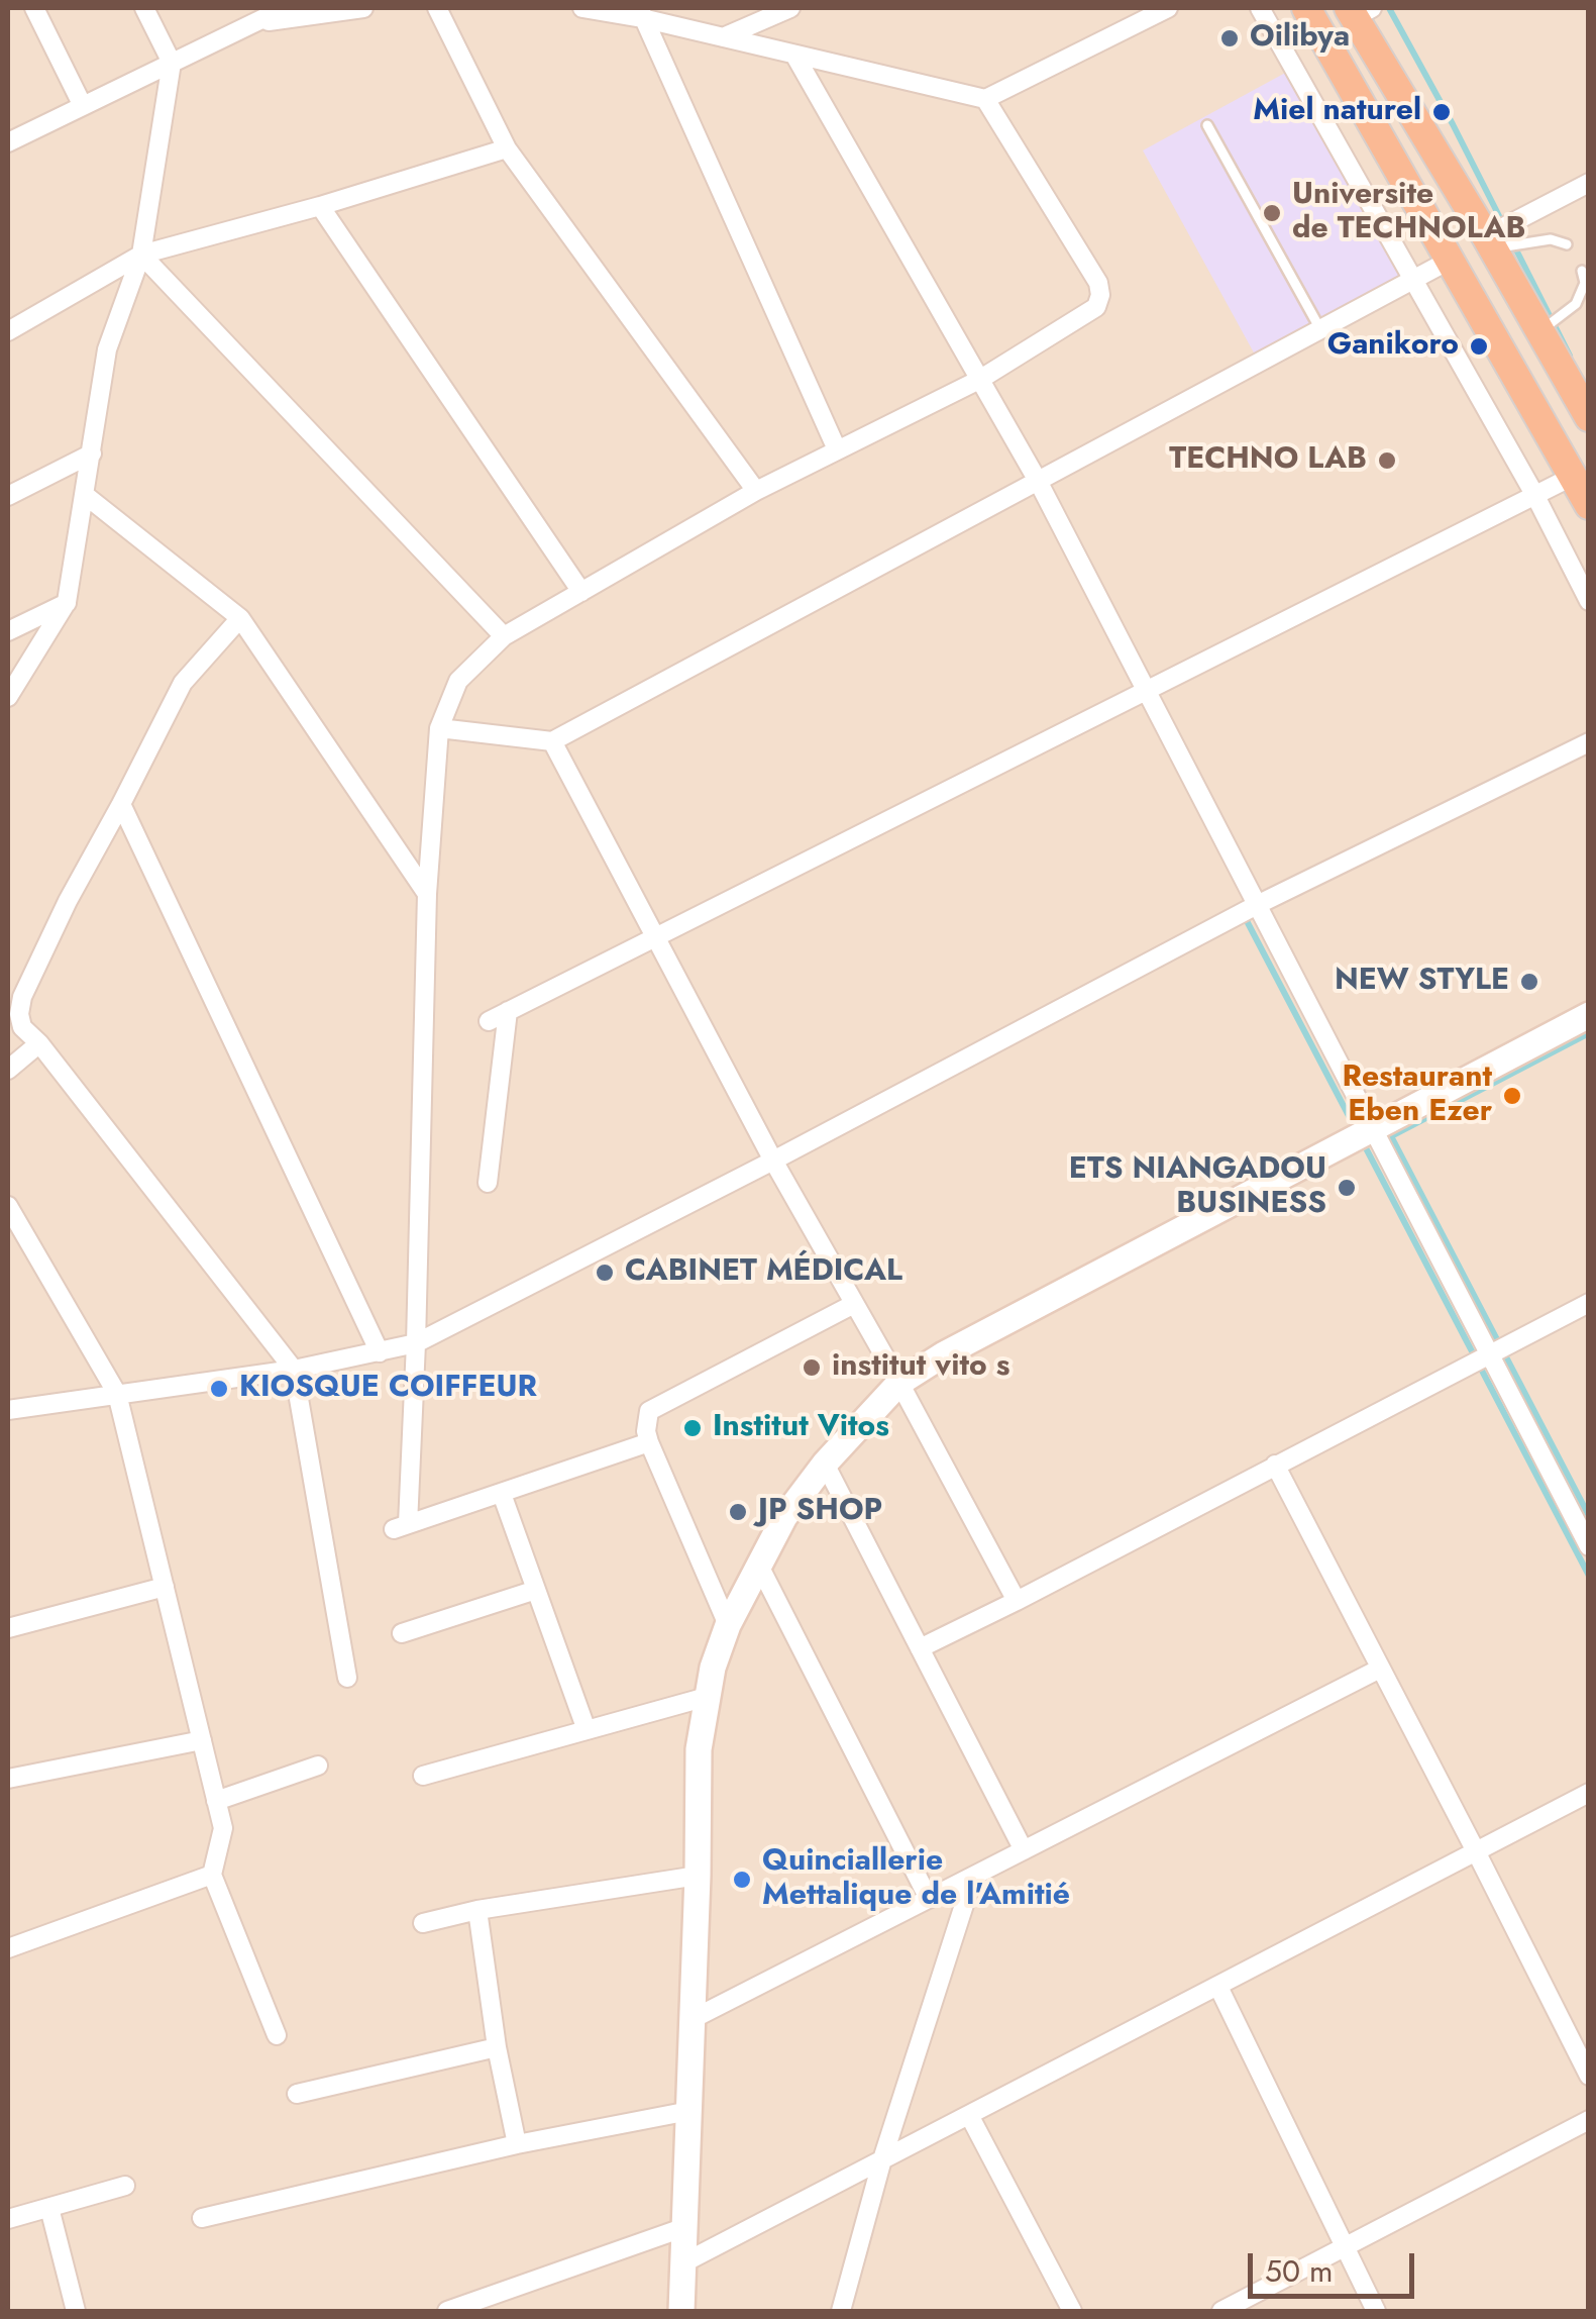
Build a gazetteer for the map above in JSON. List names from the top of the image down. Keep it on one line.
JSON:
{"places":["Oilibya","Miel naturel","Universite de TECHNOLAB","Ganikoro","TECHNO LAB","NEW STYLE","Restaurant Eben Ezer","ETS NIANGADOU BUSINESS","CABINET MÉDICAL","institut vito s","KIOSQUE COIFFEUR","Institut Vitos","JP SHOP","Quinciallerie Mettalique de l'Amitié"],"scale_bar":"50 m"}
